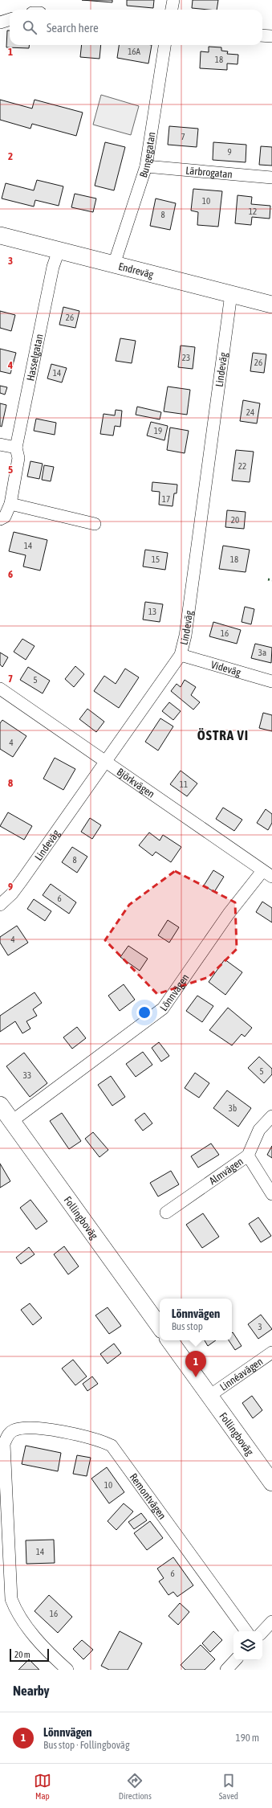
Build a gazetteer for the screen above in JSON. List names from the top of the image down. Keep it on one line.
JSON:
{"streets":{"main road":["Endreväg","Follingboväg"],"street":["Bungegatan","Lärbrogatan","Hasselgatan","Lindeväg","Videväg","Björkvägen","Lönnvägen","Almvägen","Linnéavägen","Remontvägen"]},"crossings":[["Bungegatan","Lärbrogatan"],["Bungegatan","Endreväg"],["Endreväg","Hasselgatan"],["Endreväg","Lindeväg"],["Lindeväg","Videväg"],["Lindeväg","Björkvägen"],["Björkvägen","Lönnvägen"],["Lönnvägen","Follingboväg"],["Follingboväg","Linnéavägen"]],"districts":["ÖSTRA VI"],"house_numbers":["16A","18","7","9","10","12","8","26","23","26","14","24","19","22","17","20","14","15","18","13","16","3a","5","4","11","8","6","4","5","33","3b","3","10","14","6","16"],"scale_bar":"20 m","page":{"search":"Search here","popup":["Lönnvägen","Bus stop"],"pins":"1","scale":"20 m","heading":"Nearby","list":[{"mark":"1","name":"Lönnvägen","note":"Bus stop · Follingboväg","value":"190 m"}],"nav":["Map","Directions","Saved"]},"grid":{"rows":["1","2","3","4","5","6","7","8","9"]}}
